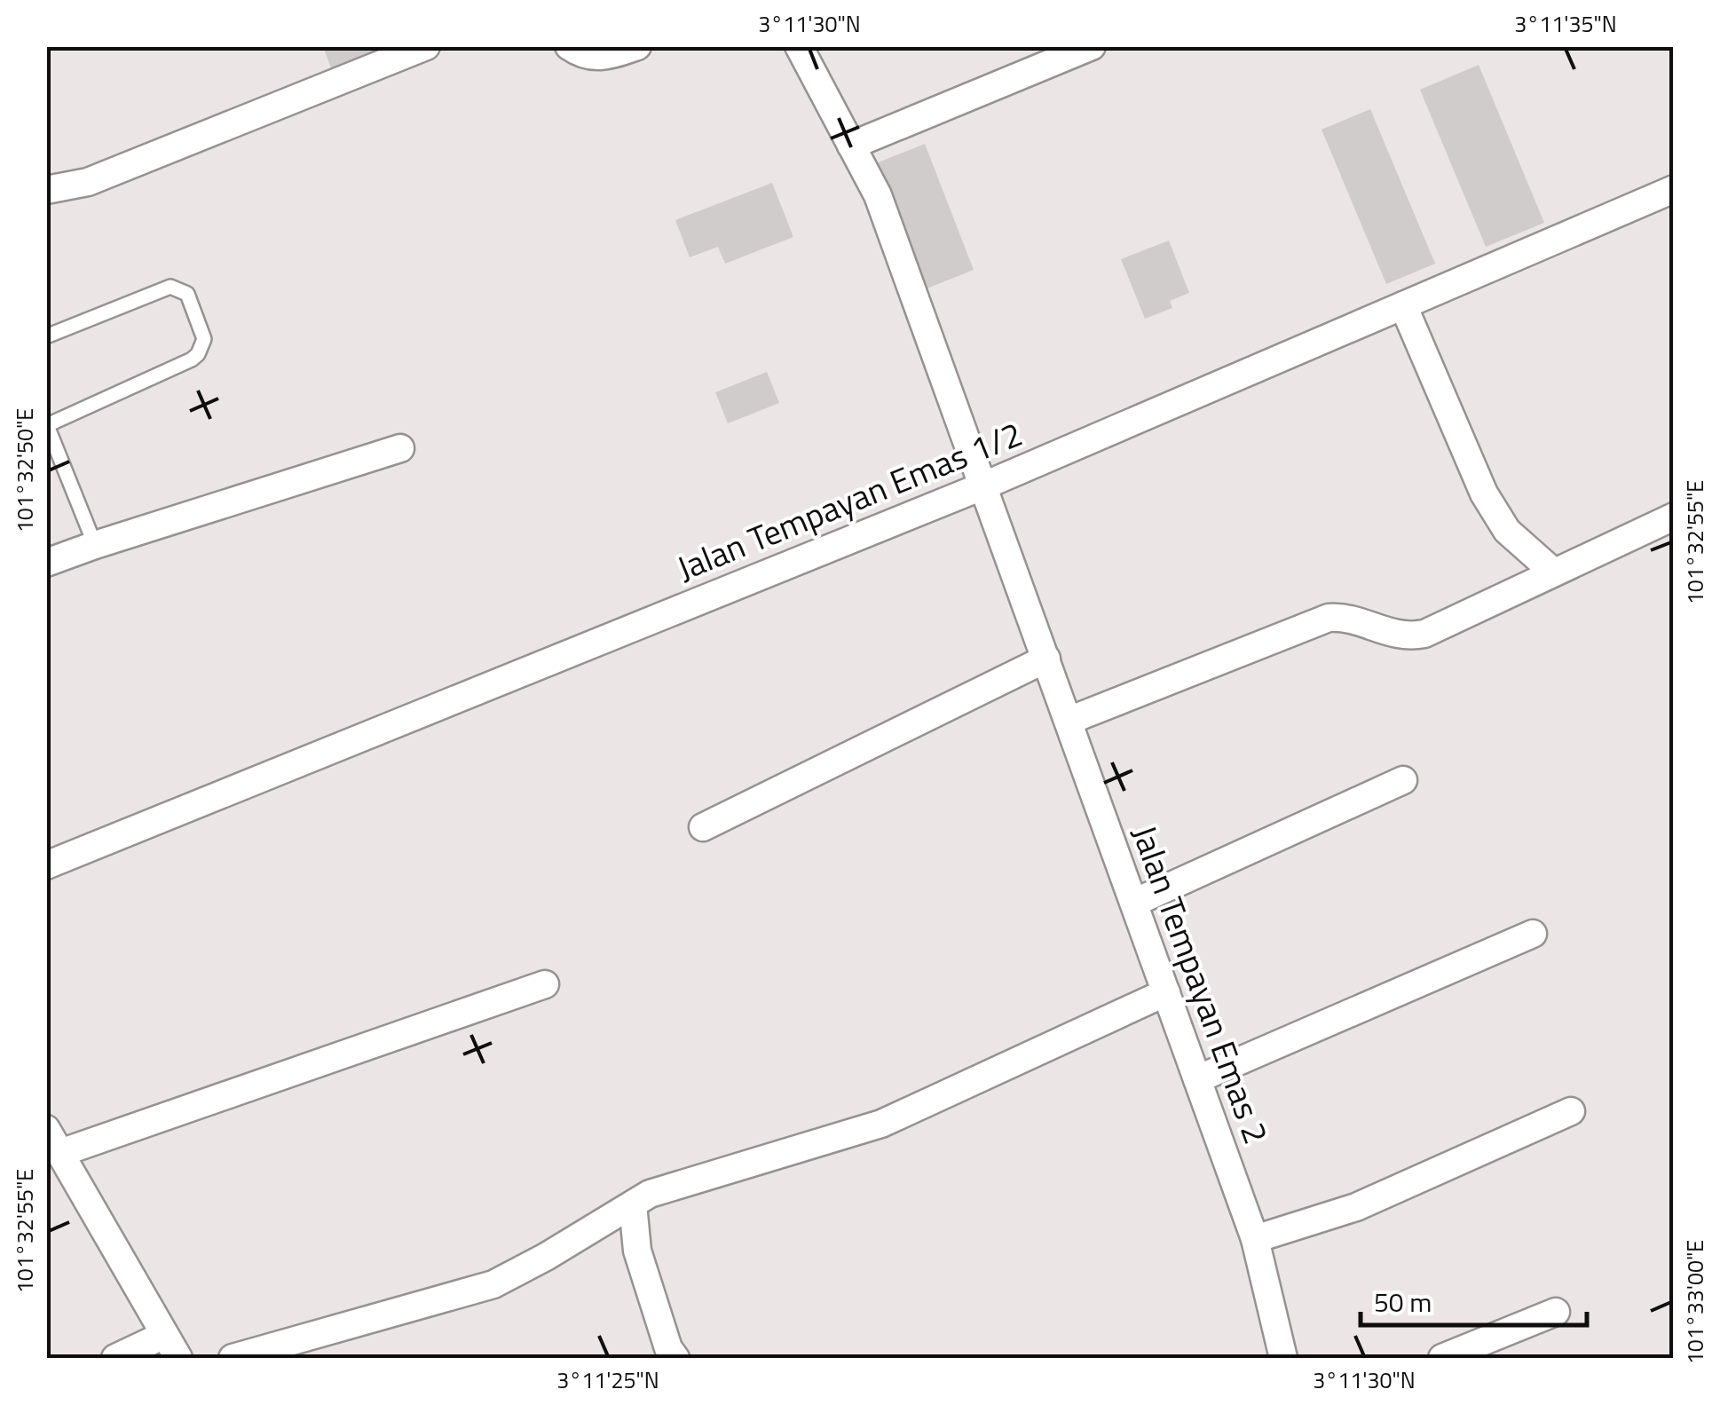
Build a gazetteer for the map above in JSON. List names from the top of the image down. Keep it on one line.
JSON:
{"streets":{"street":["Jalan Tempayan Emas 1/2","Jalan Tempayan Emas 2"]},"crossings":[["Jalan Tempayan Emas 1/2","Jalan Tempayan Emas 2"]],"scale_bar":"50 m","coordinates":["3°11'30\"N","3°11'35\"N","101°32'50\"E","101°32'55\"E","101°33'00\"E","3°11'25\"N"]}
